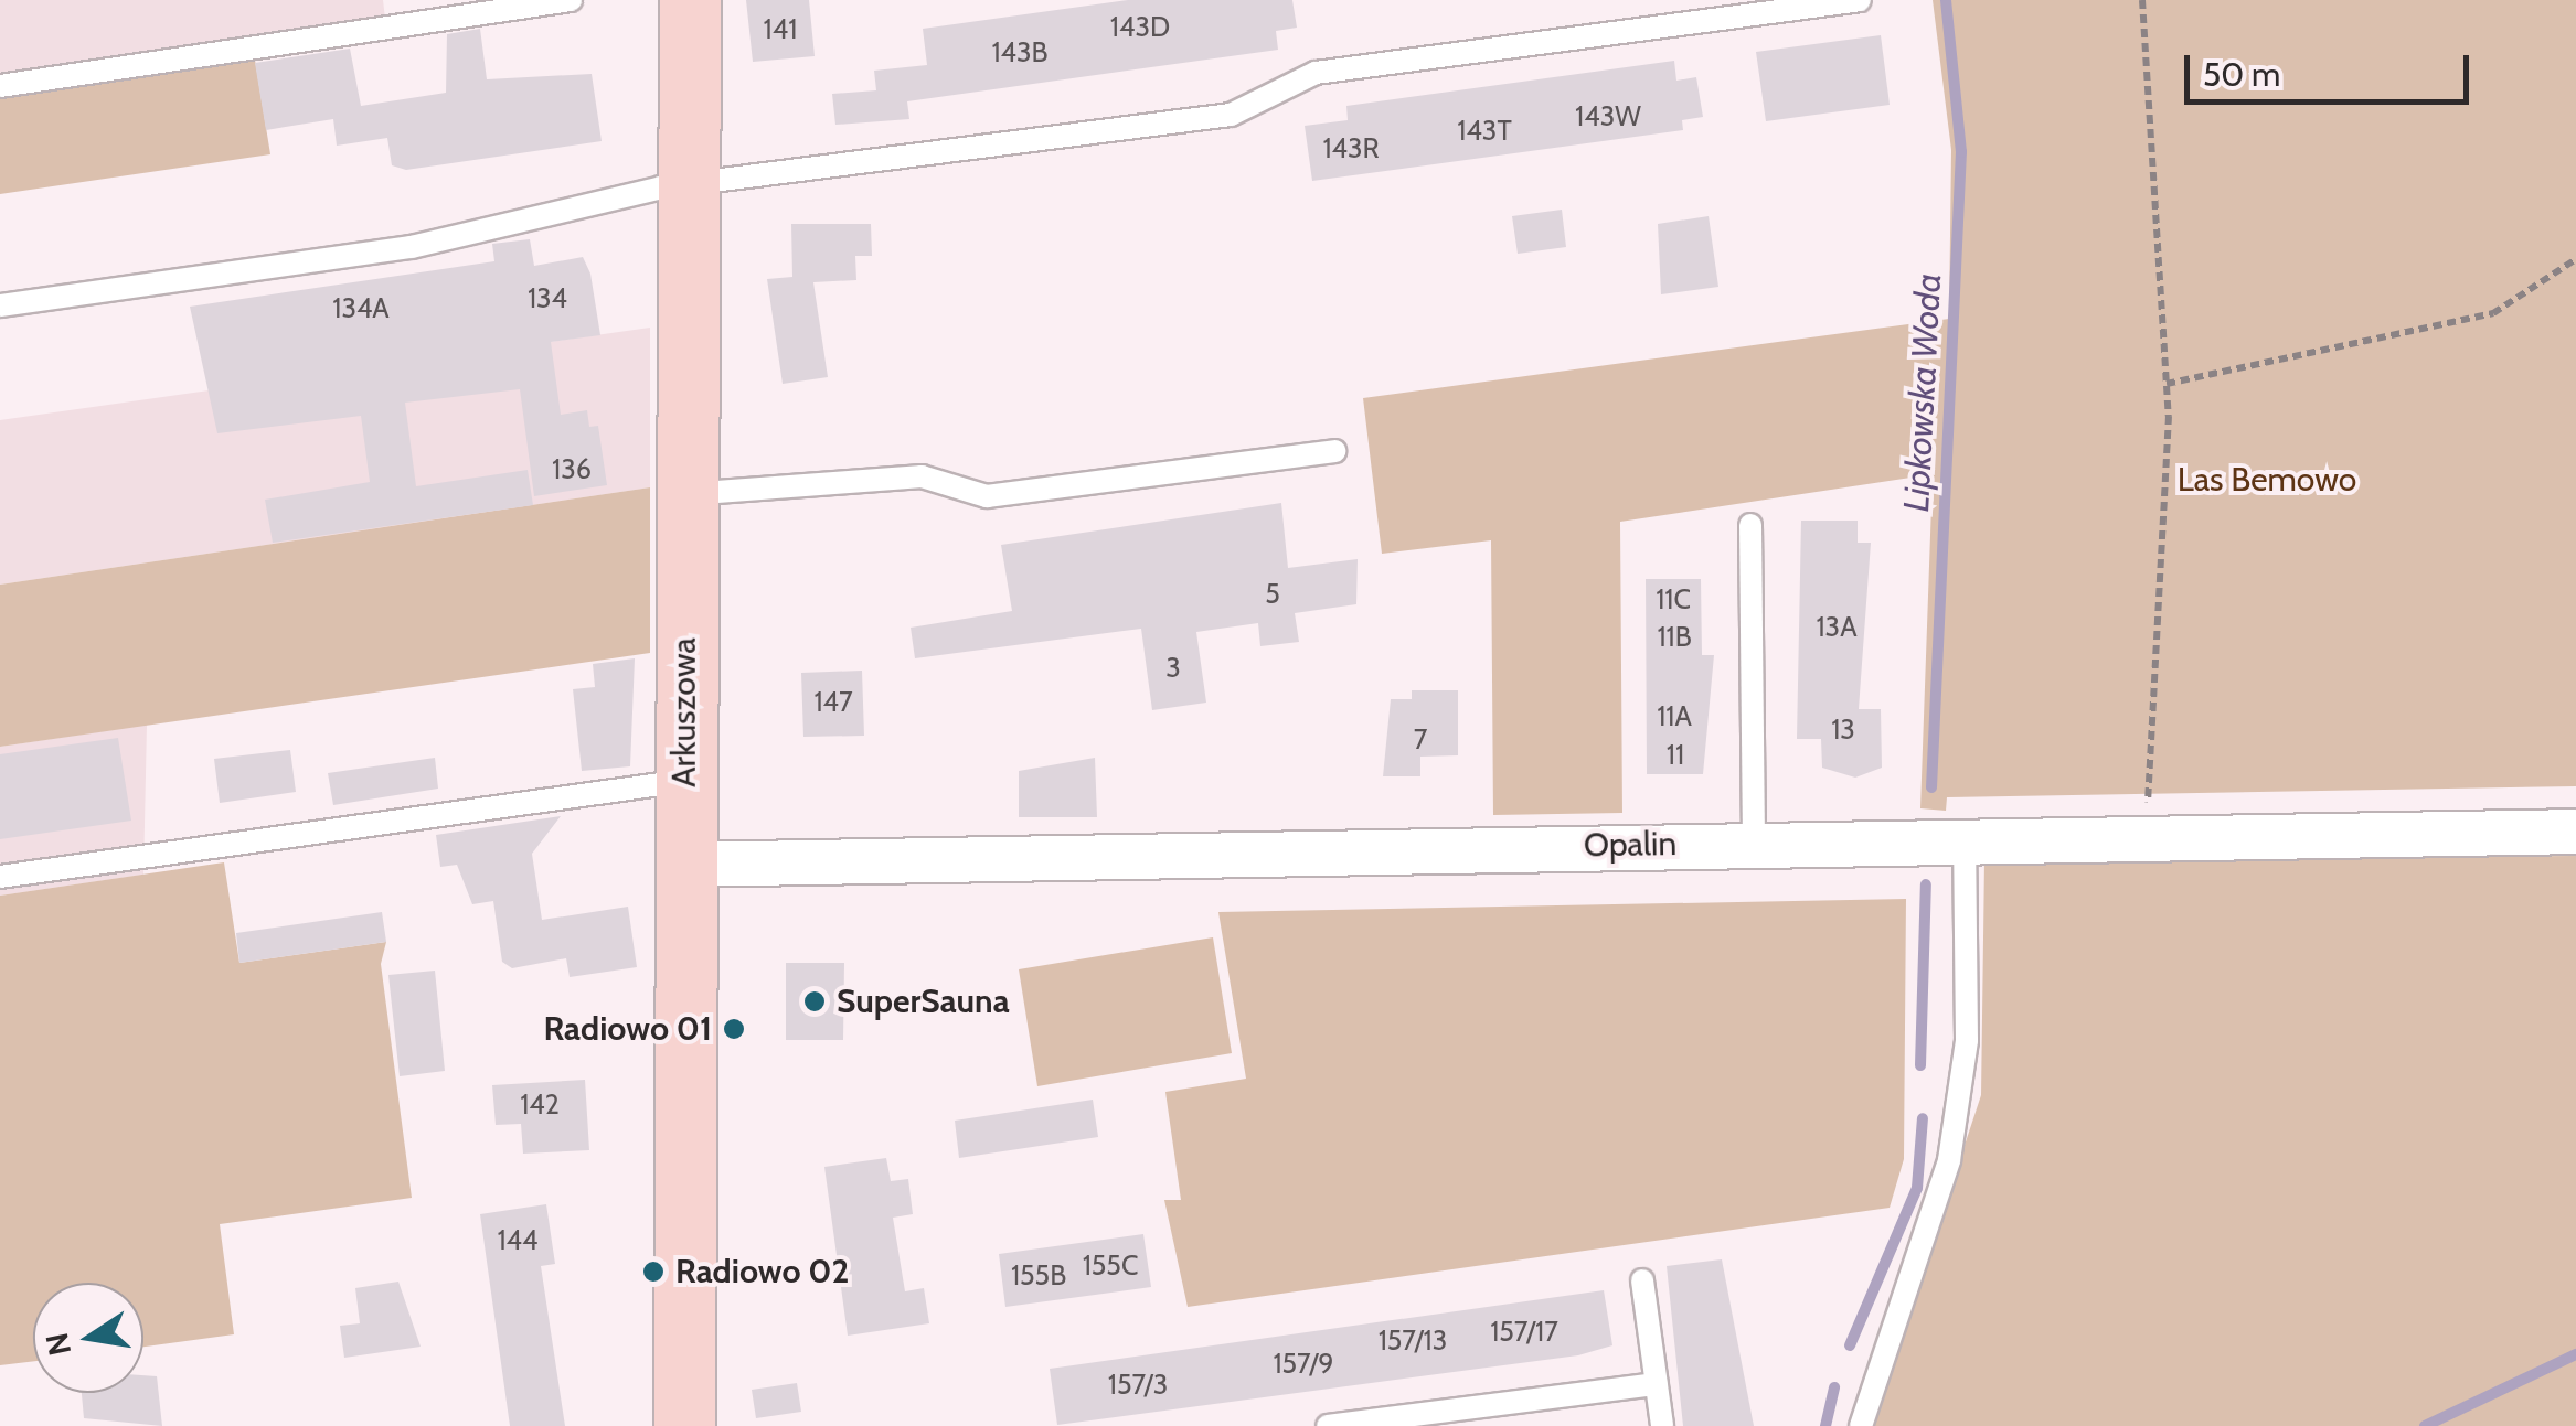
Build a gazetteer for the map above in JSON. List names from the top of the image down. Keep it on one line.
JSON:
{"streets":{"main road":["Arkuszowa"],"street":["Opalin"]},"crossings":[["Arkuszowa","Opalin"]],"water":["Lipkowska Woda"],"parks":["Las Bemowo"],"places":["SuperSauna","Radiowo 01","Radiowo 02"],"house_numbers":["143D","141","143B","143W","143T","143R","134","134A","136","5","11C","13A","11B","3","147","11A","13","7","11","142","144","155C","155B","157/17","157/13","157/9","157/3"],"scale_bar":"50 m","north":"left"}
